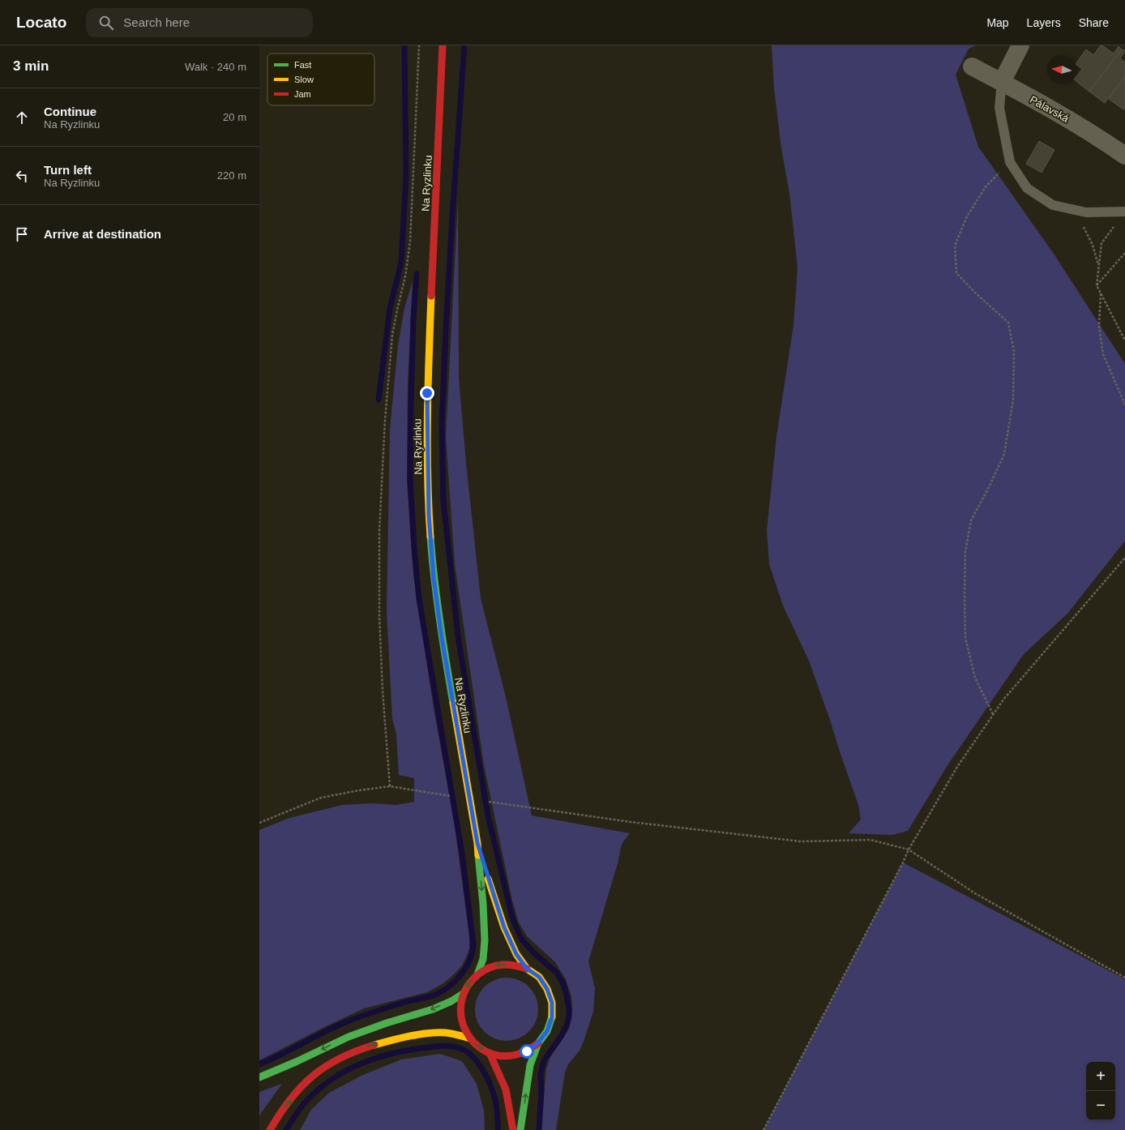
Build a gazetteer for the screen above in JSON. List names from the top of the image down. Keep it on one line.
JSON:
{"streets":{"street":["Pálavská","Na Ryzlinku"]},"legend":["Fast","Slow","Jam"],"north":"left","page":{"header":"Locato","search":"Search here","nav":["Map","Layers","Share"],"heading":["3 min","Walk · 240 m"],"list":[["Continue","Na Ryzlinku","20 m"],["Turn left","Na Ryzlinku","220 m"],"Arrive at destination"],"map_buttons":["+","−"]}}
